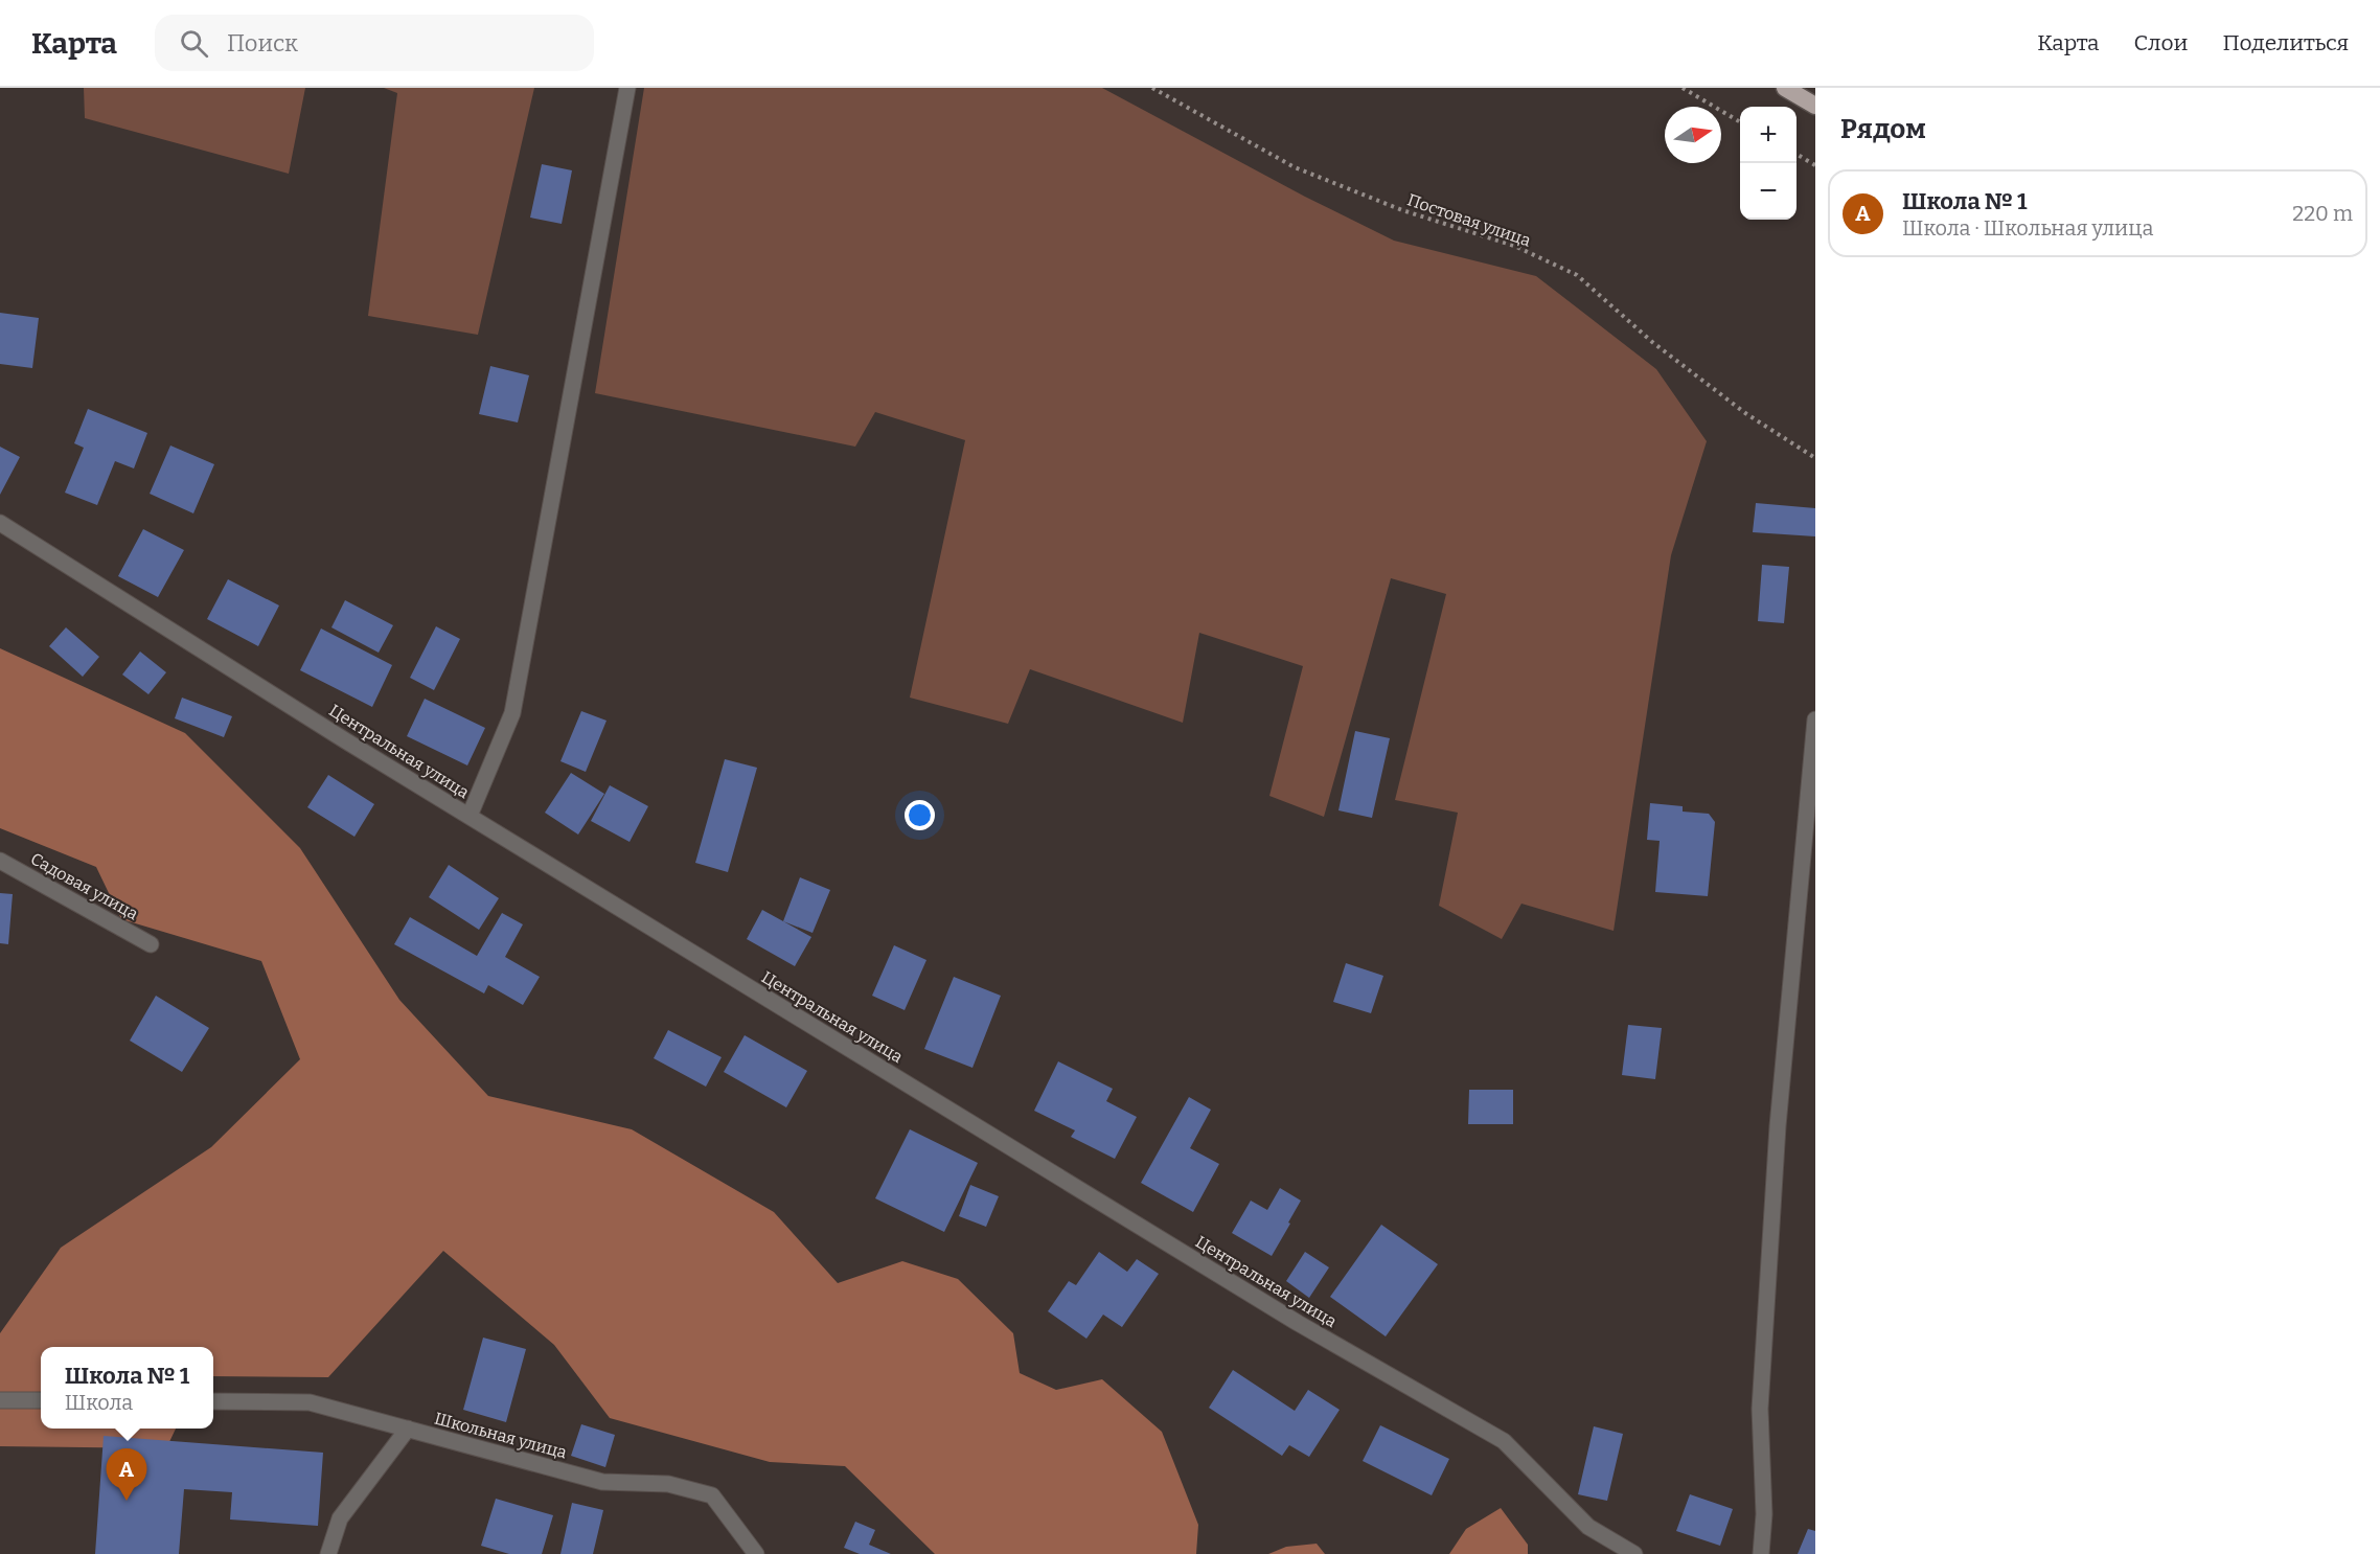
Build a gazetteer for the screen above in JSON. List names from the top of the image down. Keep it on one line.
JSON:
{"streets":{"street":["Центральная улица","Садовая улица","Школьная улица"],"path":["Постовая улица"]},"north":"right","page":{"header":"Карта","search":"Поиск","nav":["Карта","Слои","Поделиться"],"heading":"Рядом","map_buttons":["+","−"],"list":[{"mark":"A","name":"Школа № 1","note":"Школа · Школьная улица","value":"220 m"}],"popup":["Школа № 1","Школа"],"pins":"A"}}
